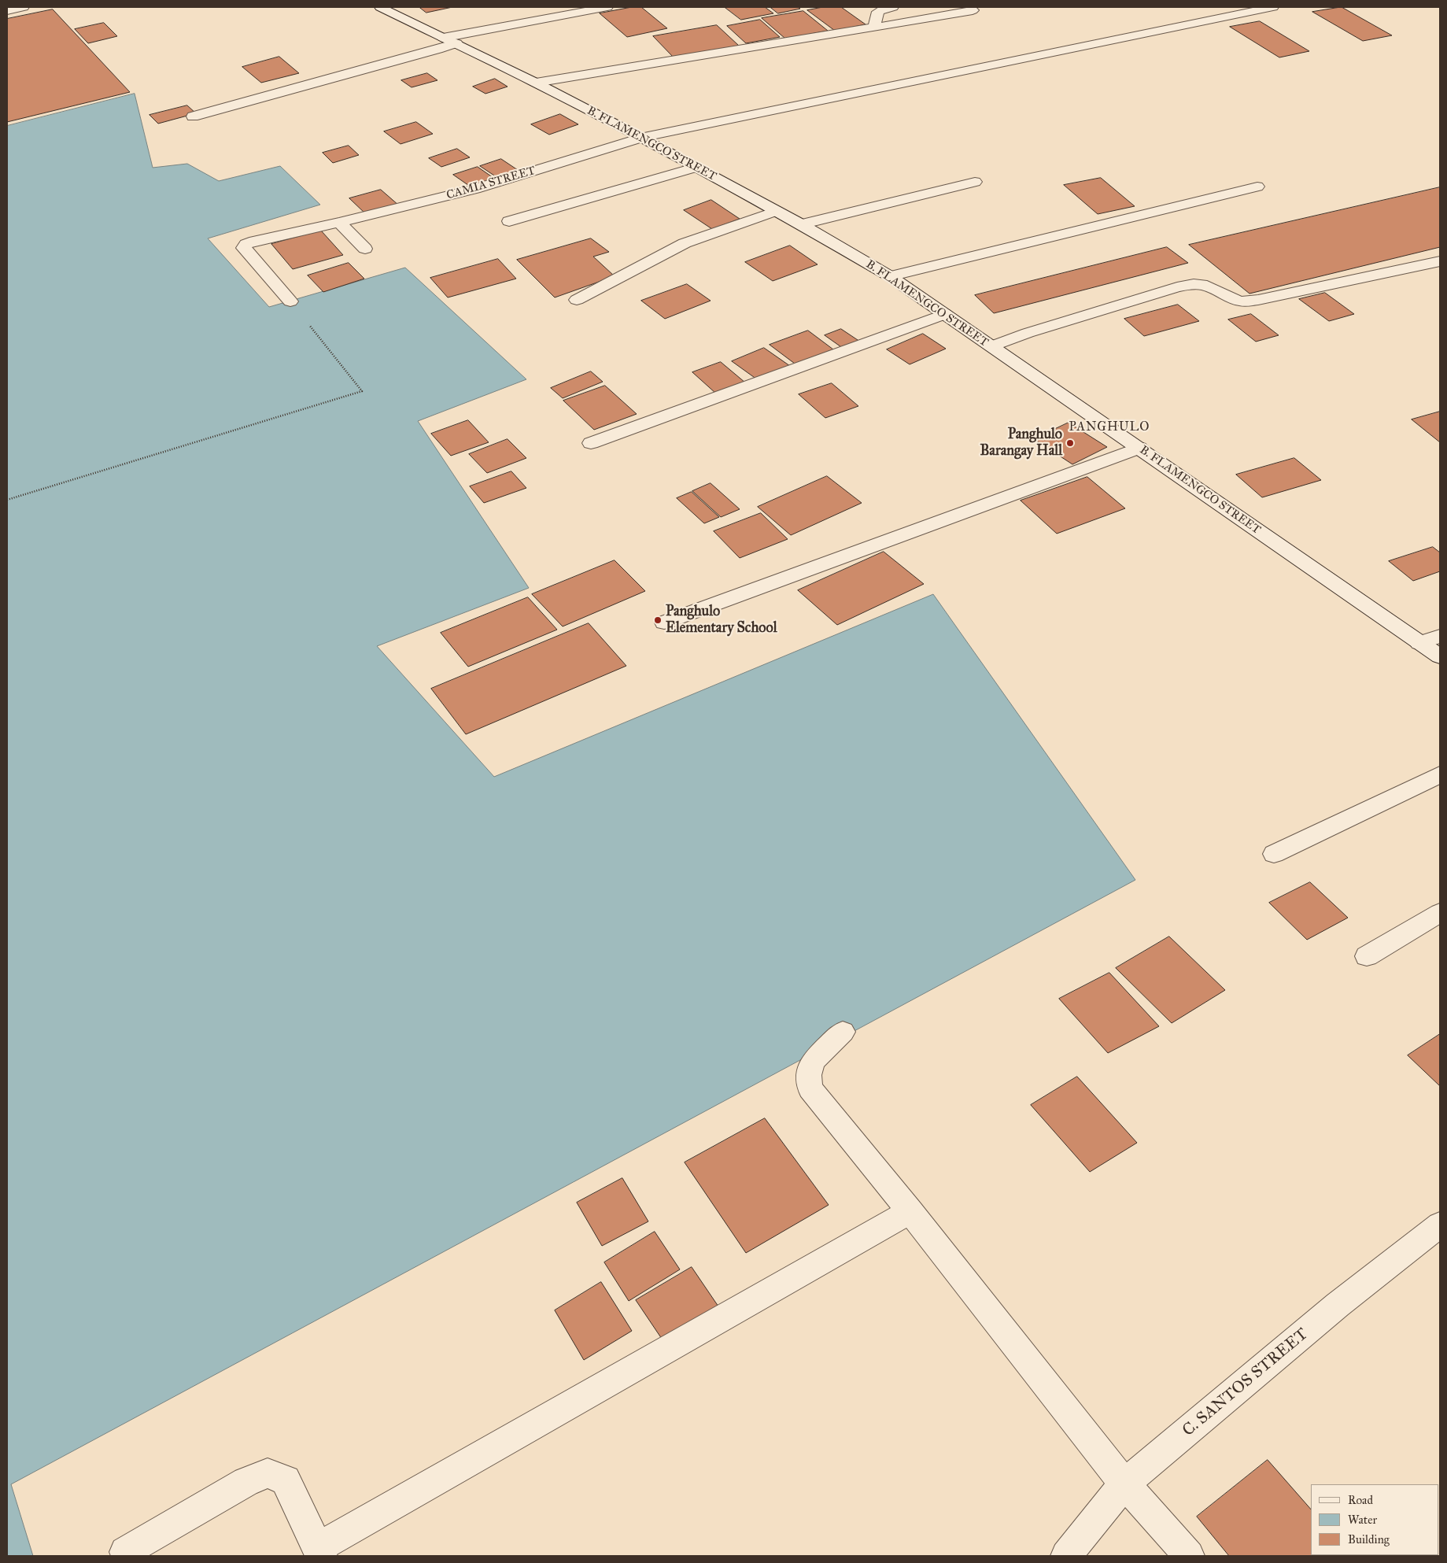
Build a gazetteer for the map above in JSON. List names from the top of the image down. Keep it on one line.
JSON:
{"streets":{"street":["B. FLAMENGCO STREET","CAMIA STREET","C. SANTOS STREET"]},"crossings":[["B. FLAMENGCO STREET","CAMIA STREET"]],"districts":["PANGHULO"],"places":["Panghulo Barangay Hall","Panghulo Elementary School"],"legend":["Road","Water","Building"]}
